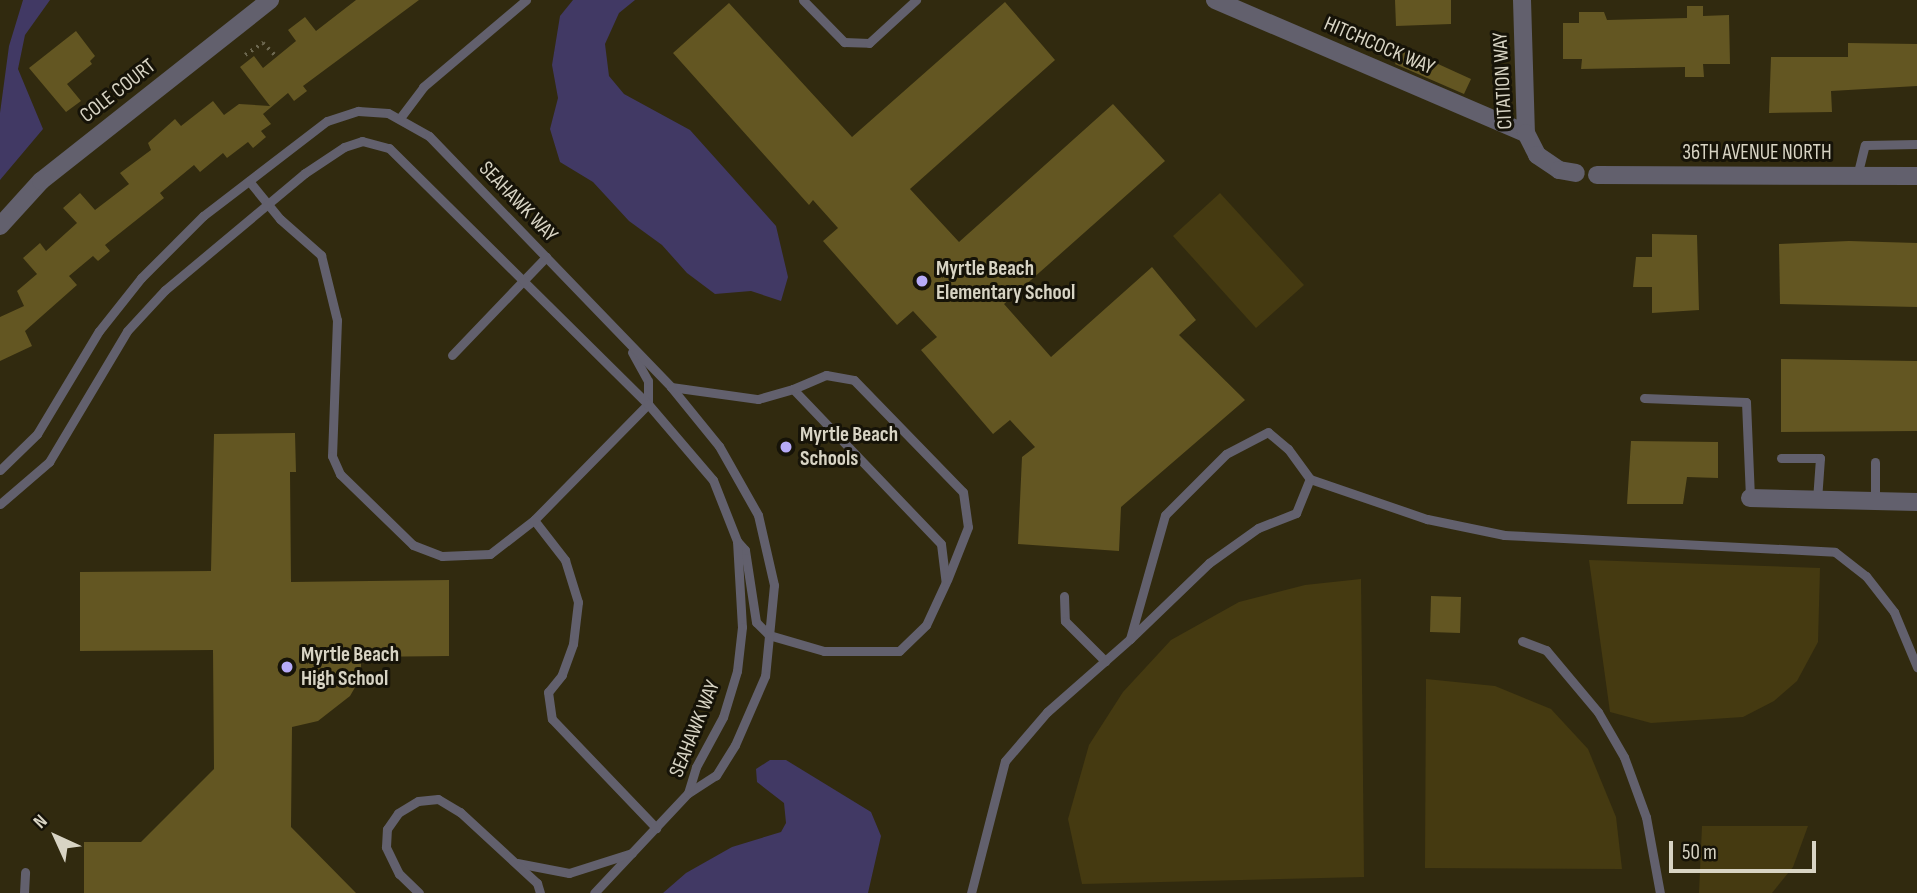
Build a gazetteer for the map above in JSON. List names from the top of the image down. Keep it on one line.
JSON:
{"streets":{"street":["HITCHCOCK WAY","CITATION WAY","COLE COURT","36TH AVENUE NORTH"],"lane":["SEAHAWK WAY"]},"crossings":[["HITCHCOCK WAY","CITATION WAY"]],"places":["Myrtle Beach Elementary School","Myrtle Beach Schools","Myrtle Beach High School"],"scale_bar":"50 m","north":"top left"}
